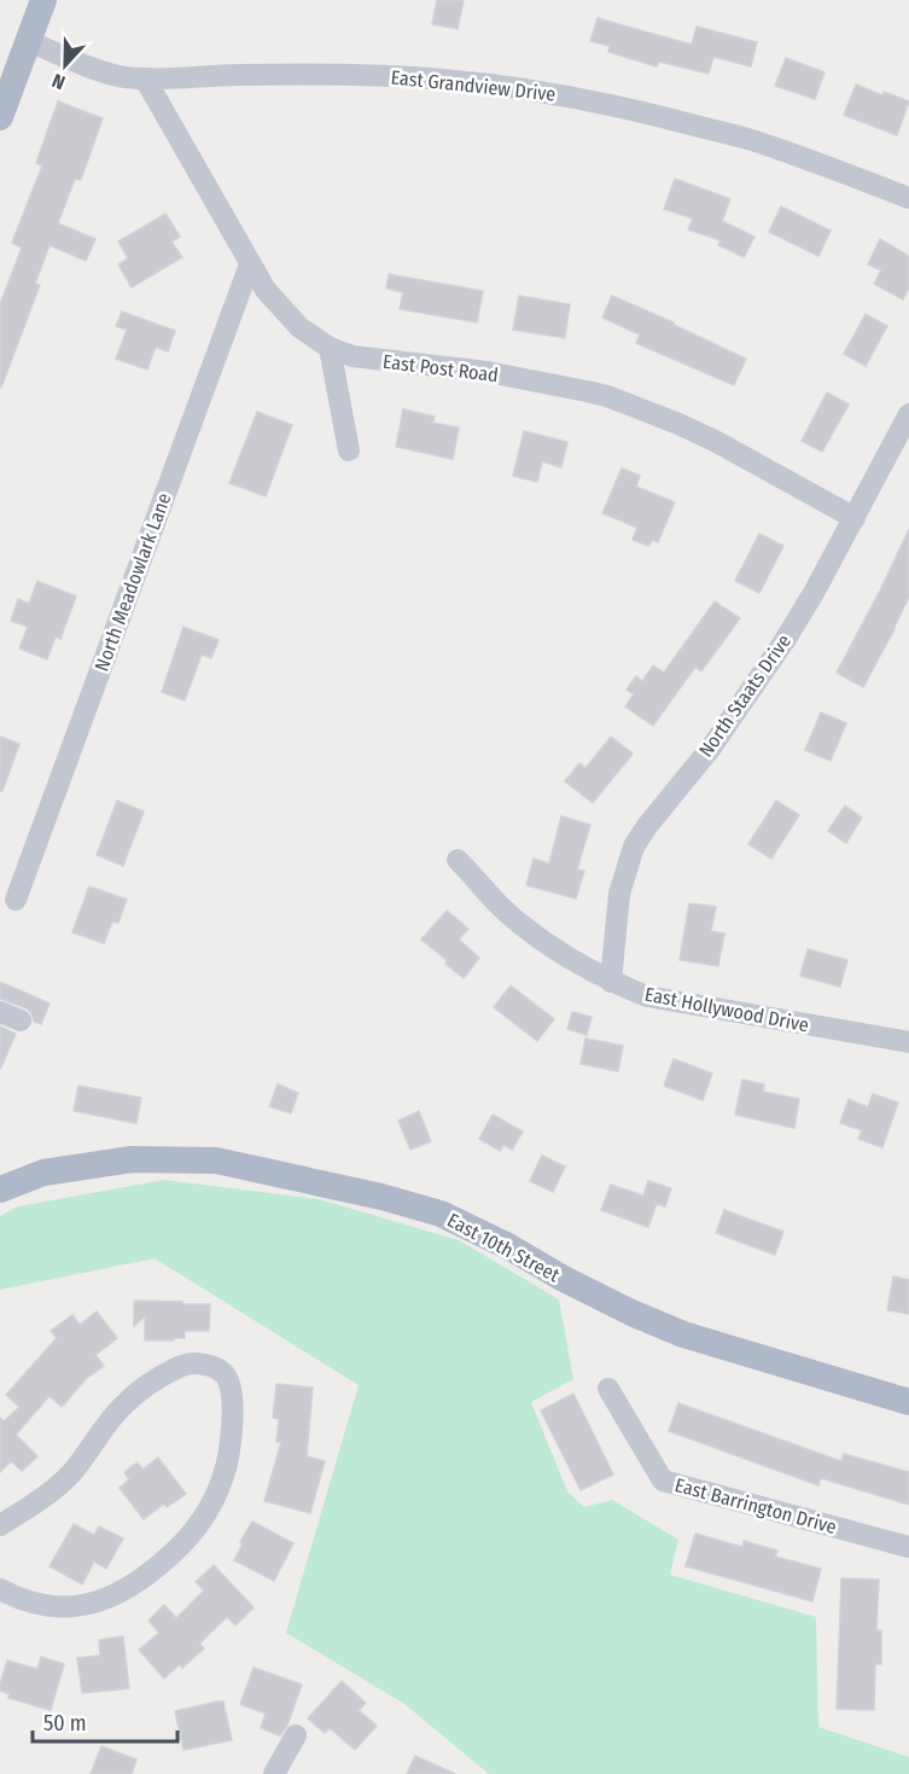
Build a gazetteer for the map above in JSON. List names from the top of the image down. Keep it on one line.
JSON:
{"streets":{"main road":["East 10th Street"],"street":["East Grandview Drive","East Post Road","North Meadowlark Lane","North Staats Drive","East Hollywood Drive","East Barrington Drive"]},"crossings":[["East Grandview Drive","East Post Road"],["East Post Road","North Meadowlark Lane"],["East Post Road","North Staats Drive"],["North Staats Drive","East Hollywood Drive"]],"scale_bar":"50 m","north":"bottom"}
